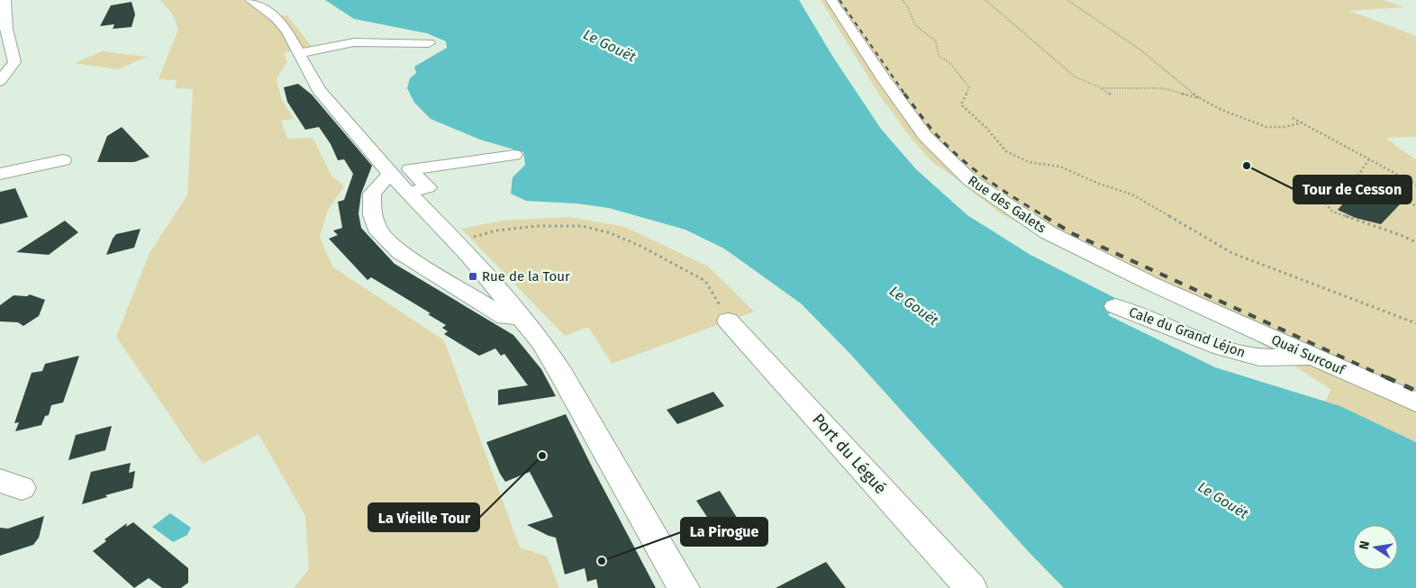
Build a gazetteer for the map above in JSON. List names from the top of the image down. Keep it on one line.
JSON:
{"streets":{"street":["Rue des Galets","Cale du Grand Léjon","Quai Surcouf","Port du Légué"]},"crossings":[["Rue des Galets","Quai Surcouf"],["Cale du Grand Léjon","Quai Surcouf"]],"water":["Le Gouët"],"places":{"other":["Tour de Cesson","La Vieille Tour","La Pirogue"],"transit":["Rue de la Tour"]},"north":"left"}
